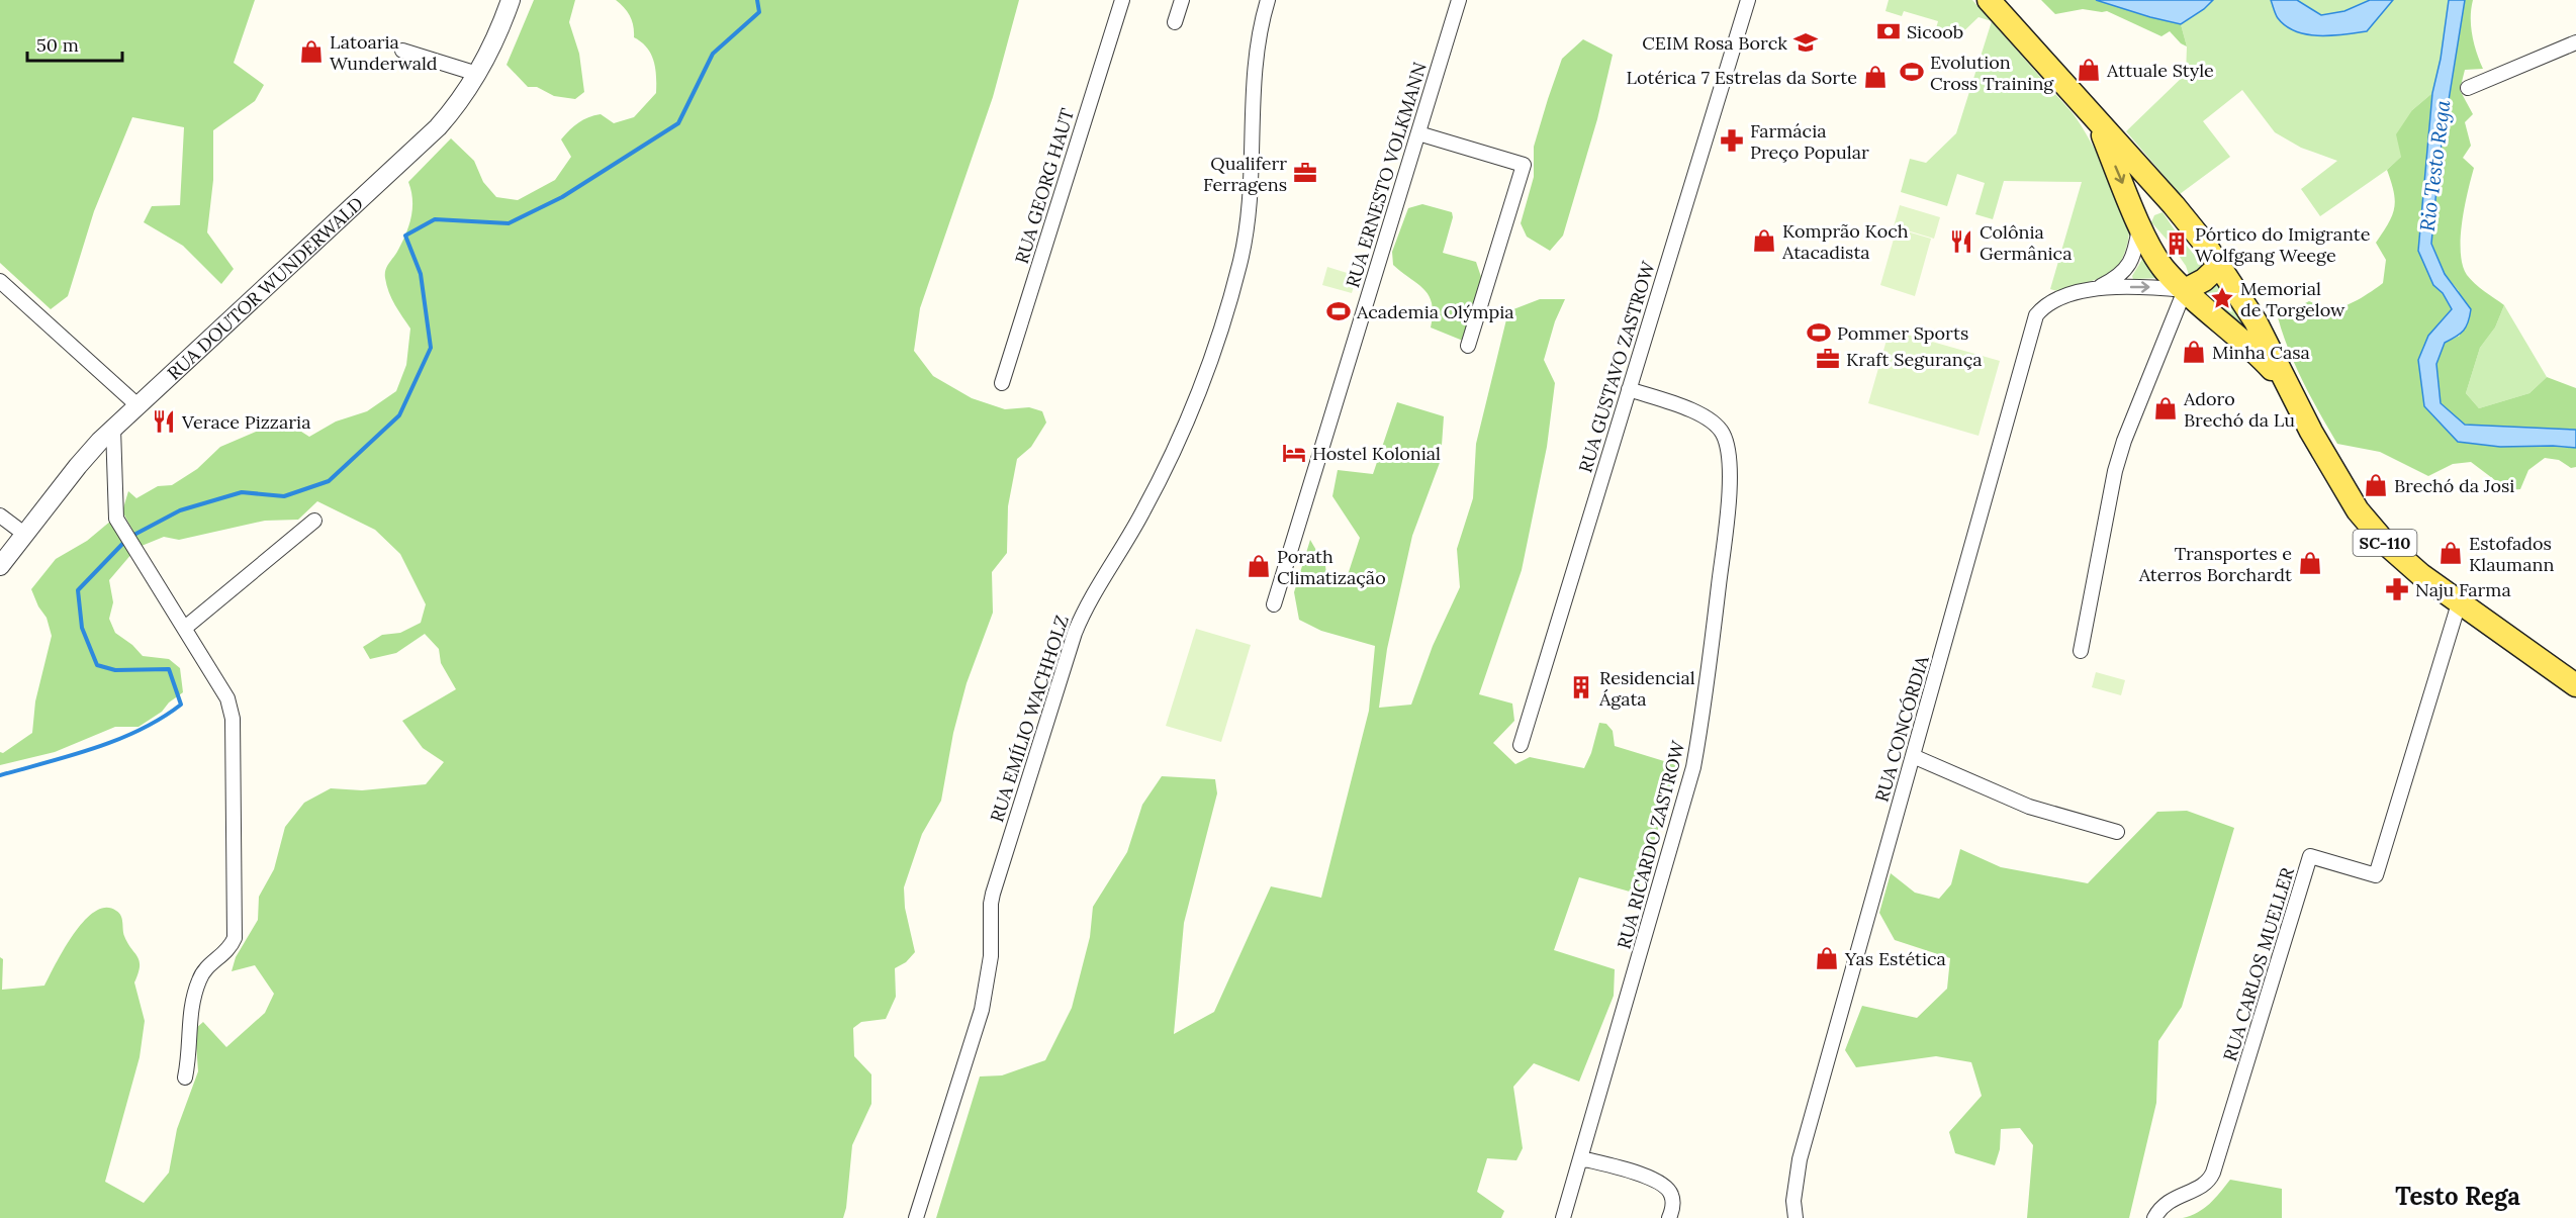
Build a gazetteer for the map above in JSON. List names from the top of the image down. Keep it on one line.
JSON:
{"streets":{"main road":["SC-110"],"street":["RUA ERNESTO VOLKMANN","RUA GEORG HAUT","RUA DOUTOR WUNDERWALD","RUA GUSTAVO ZASTROW","RUA EMÍLIO WACHHOLZ","RUA CONCÓRDIA","RUA RICARDO ZASTROW","RUA CARLOS MUELLER"]},"crossings":[["RUA GUSTAVO ZASTROW","RUA RICARDO ZASTROW"],["SC-110","RUA CONCÓRDIA"],["SC-110","RUA CARLOS MUELLER"]],"districts":["Testo Rega"],"water":["Rio Testo Rega"],"places":{"bank":["Sicoob"],"school or university":["CEIM Rosa Borck"],"shop":["Latoaria Wunderwald","Attuale Style","Lotérica 7 Estrelas da Sorte","Komprão Koch Atacadista","Minha Casa","Adoro Brechó da Lu","Brechó da Josi","Estofados Klaumann","Transportes e Aterros Borchardt","Porath Climatização","Yas Estética"],"sports":["Evolution Cross Training","Academia Olýmpia","Pommer Sports"],"pharmacy":["Farmácia Preço Popular","Naju Farma"],"office":["Qualiferr Ferragens","Kraft Segurança"],"restaurant":["Colônia Germânica","Verace Pizzaria"],"building":["Pórtico do Imigrante Wolfgang Weege","Residencial Ágata"],"place":["Memorial de Torgelow"],"hotel":["Hostel Kolonial"]},"scale_bar":"50 m"}
